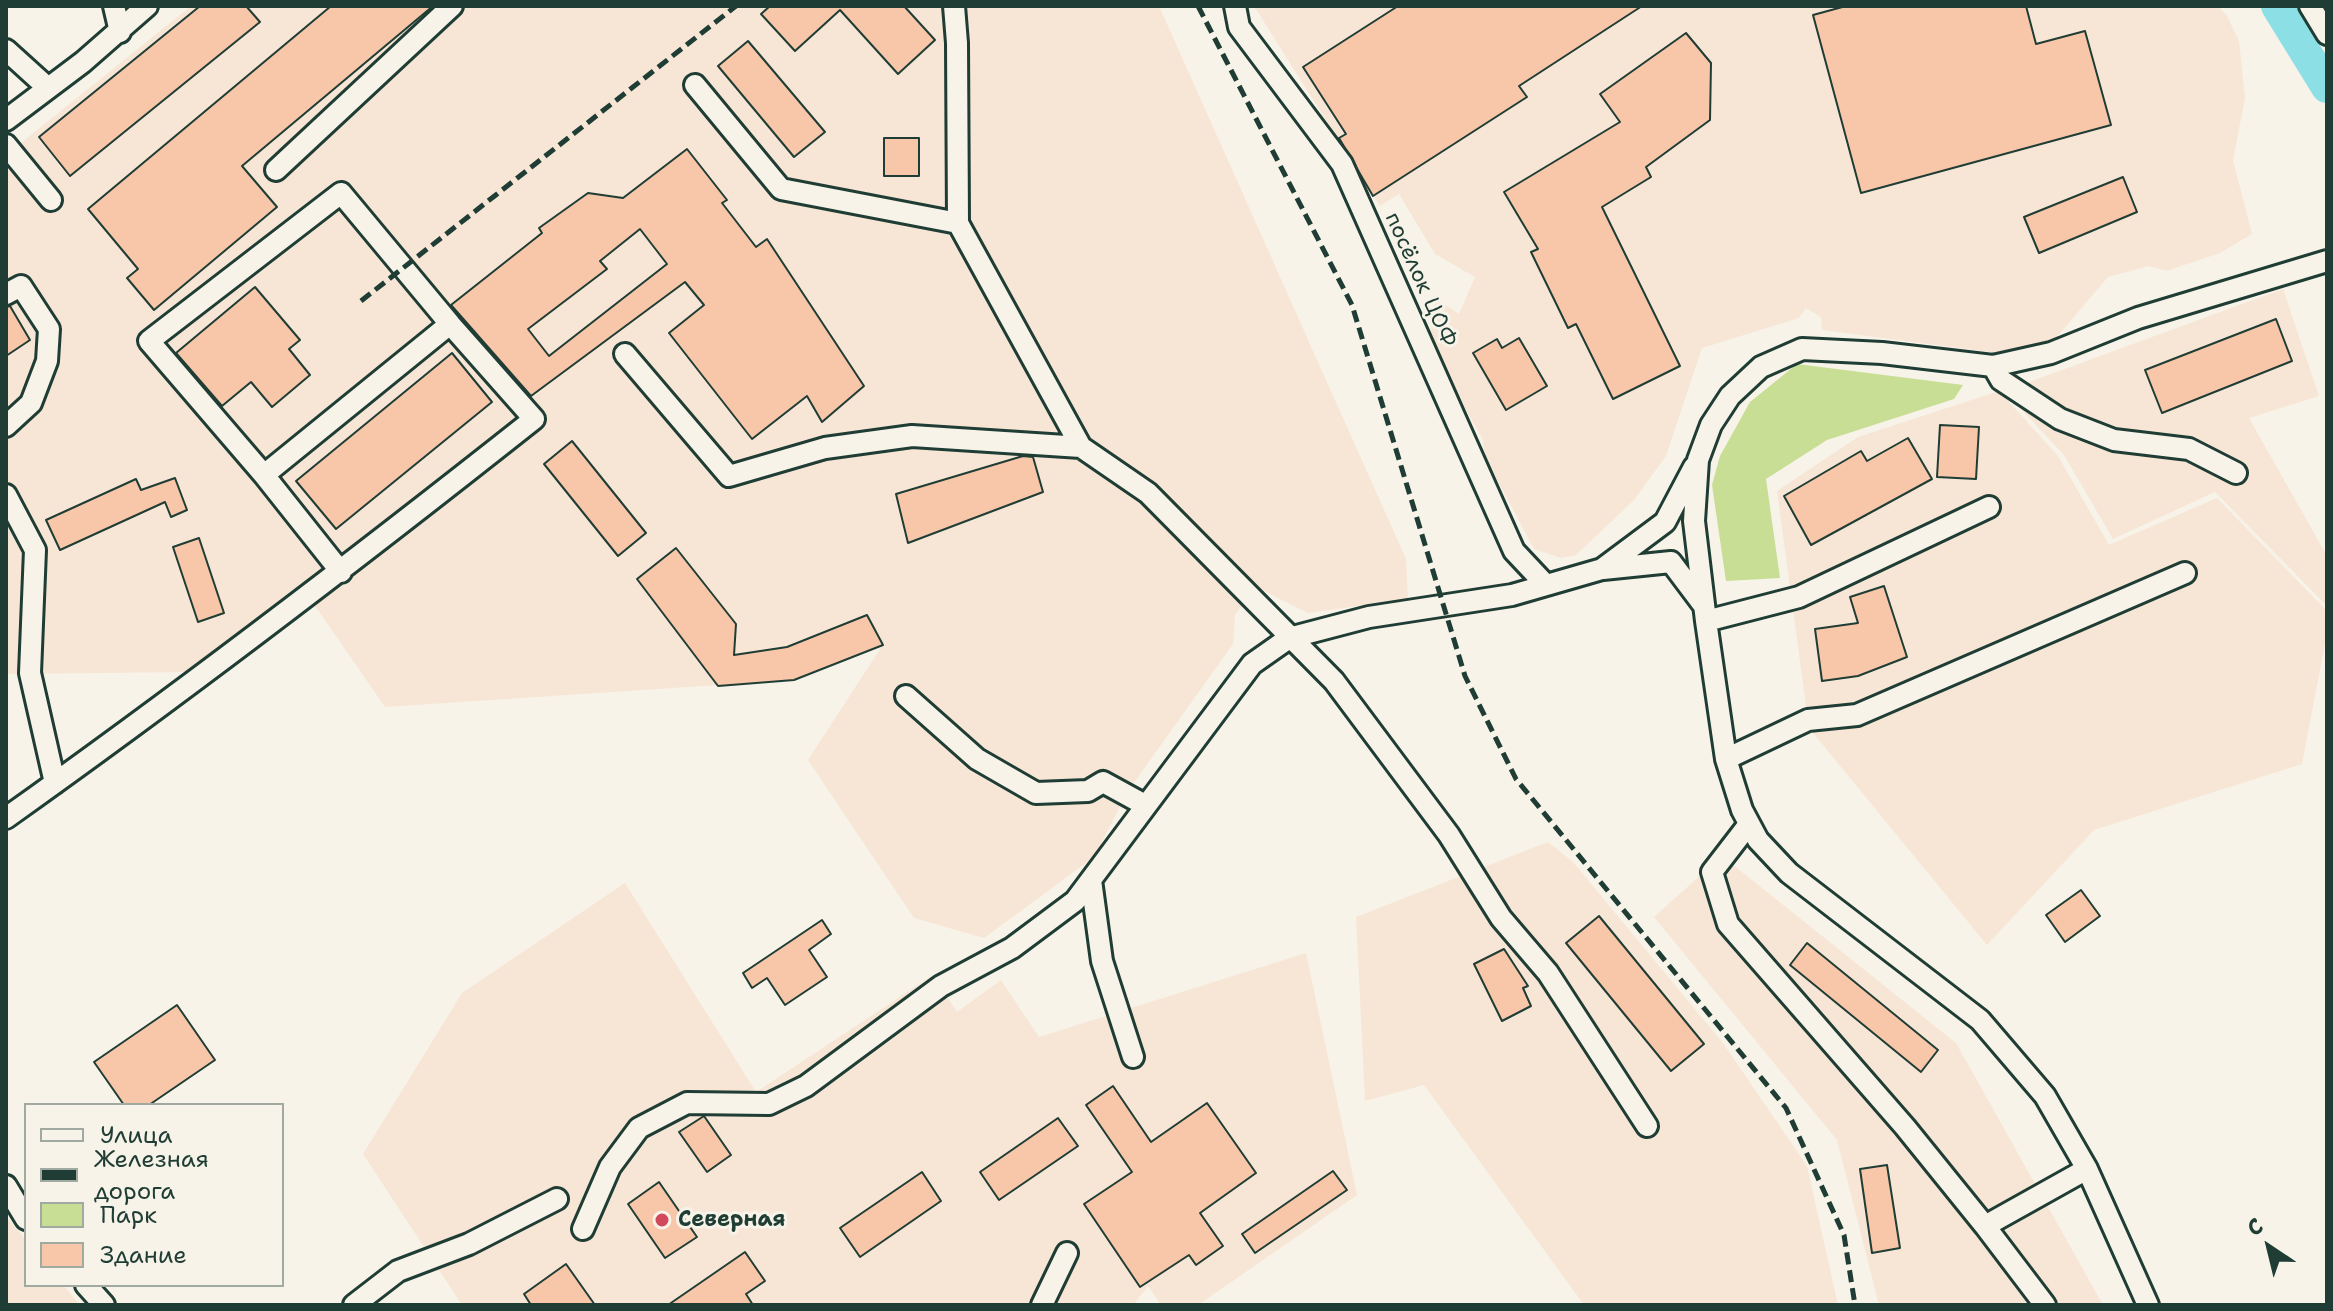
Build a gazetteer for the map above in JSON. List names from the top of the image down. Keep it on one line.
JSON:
{"streets":{"street":["посёлок ЦОФ"]},"places":["Северная"],"legend":["Улица","Железная дорога","Парк","Здание"],"north":"top left"}
